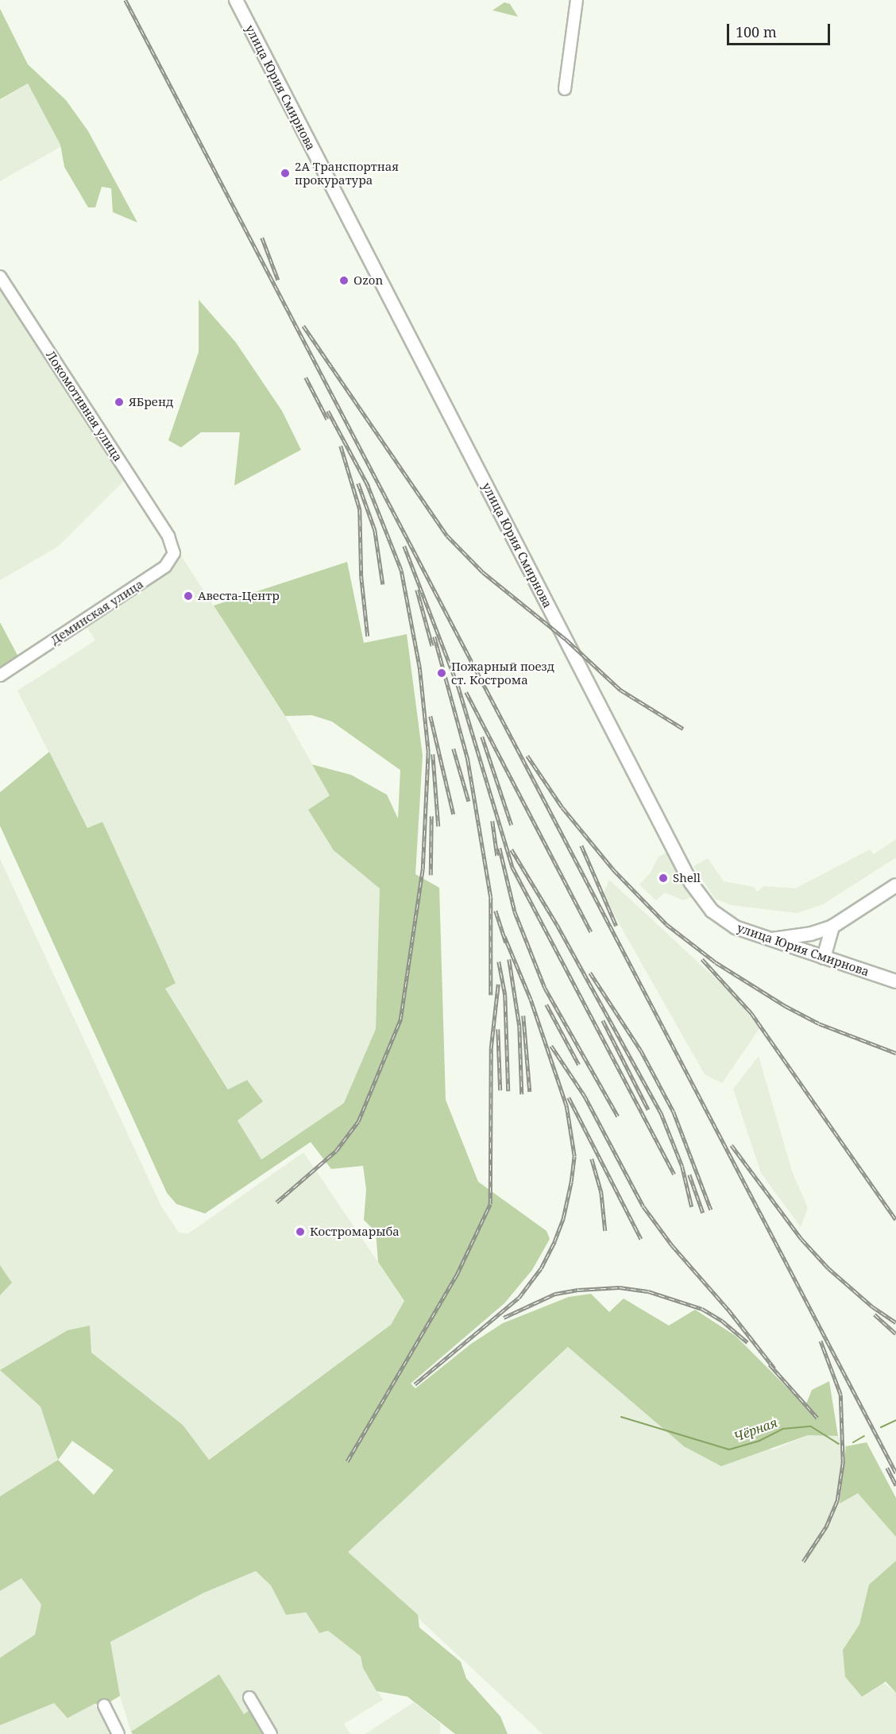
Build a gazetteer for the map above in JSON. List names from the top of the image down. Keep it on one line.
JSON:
{"streets":{"main road":["улица Юрия Смирнова"],"street":["Локомотивная улица","Деминская улица"]},"crossings":[["Локомотивная улица","Деминская улица"]],"water":["Чёрная"],"places":["2А Транспортная прокуратура","Ozon","ЯБренд","Авеста-Центр","Пожарный поезд ст. Кострома","Shell","Костромарыба"],"scale_bar":"100 m"}
